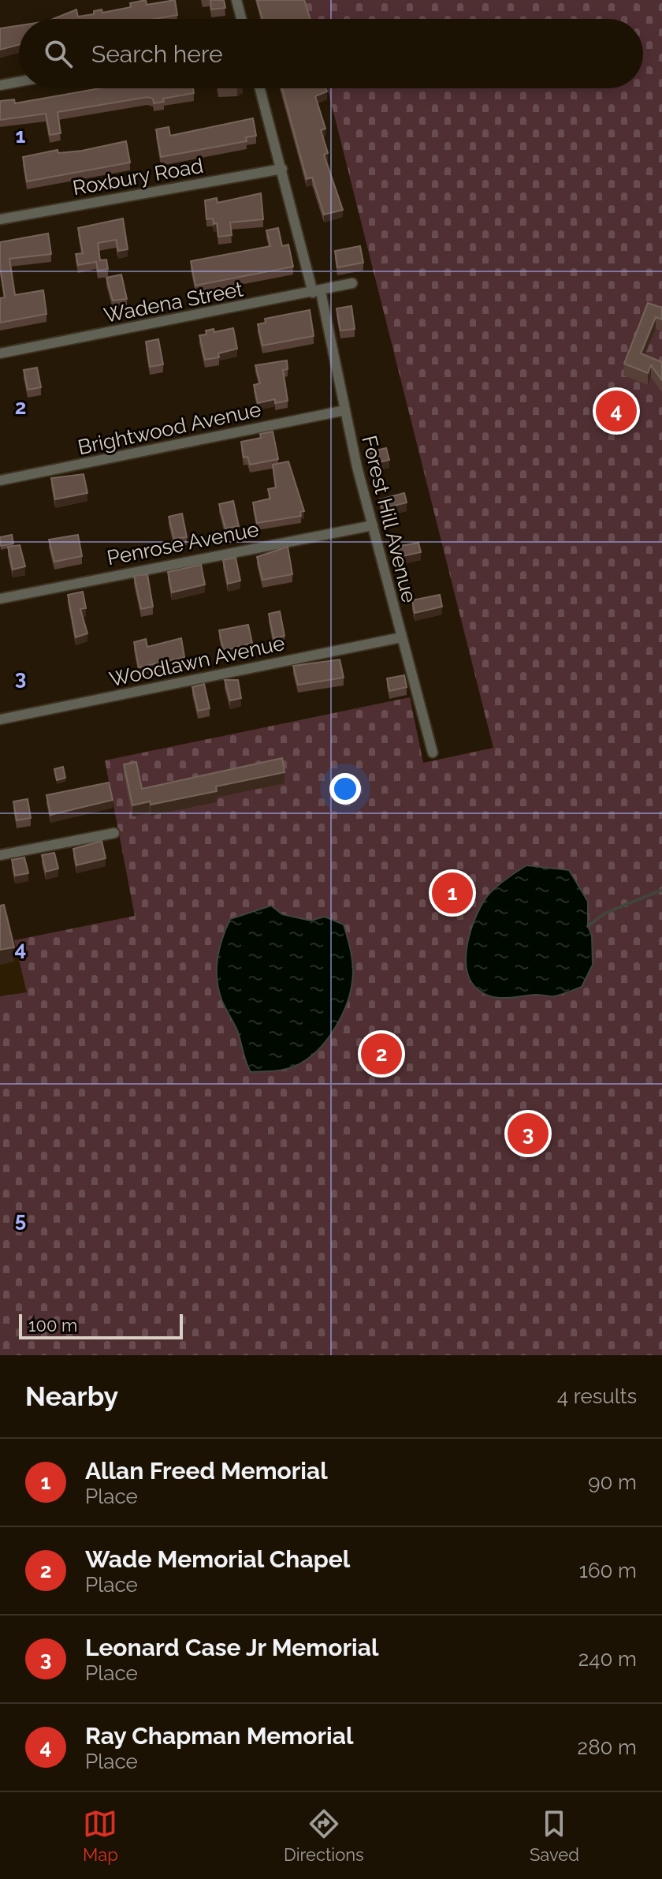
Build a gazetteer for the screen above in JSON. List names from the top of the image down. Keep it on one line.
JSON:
{"streets":{"street":["Roxbury Road","Wadena Street","Brightwood Avenue","Forest Hill Avenue","Penrose Avenue","Woodlawn Avenue"]},"crossings":[["Roxbury Road","Forest Hill Avenue"],["Wadena Street","Forest Hill Avenue"],["Brightwood Avenue","Forest Hill Avenue"],["Forest Hill Avenue","Penrose Avenue"],["Forest Hill Avenue","Woodlawn Avenue"]],"scale_bar":"100 m","page":{"search":"Search here","pins":["4","1","2","3"],"scale":"100 m","heading":["Nearby","4 results"],"list":[{"mark":"1","name":"Allan Freed Memorial","note":"Place","value":"90 m"},{"mark":"2","name":"Wade Memorial Chapel","note":"Place","value":"160 m"},{"mark":"3","name":"Leonard Case Jr Memorial","note":"Place","value":"240 m"},{"mark":"4","name":"Ray Chapman Memorial","note":"Place","value":"280 m"}],"nav":["Map","Directions","Saved"]},"grid":{"rows":["1","2","3","4","5"]}}
